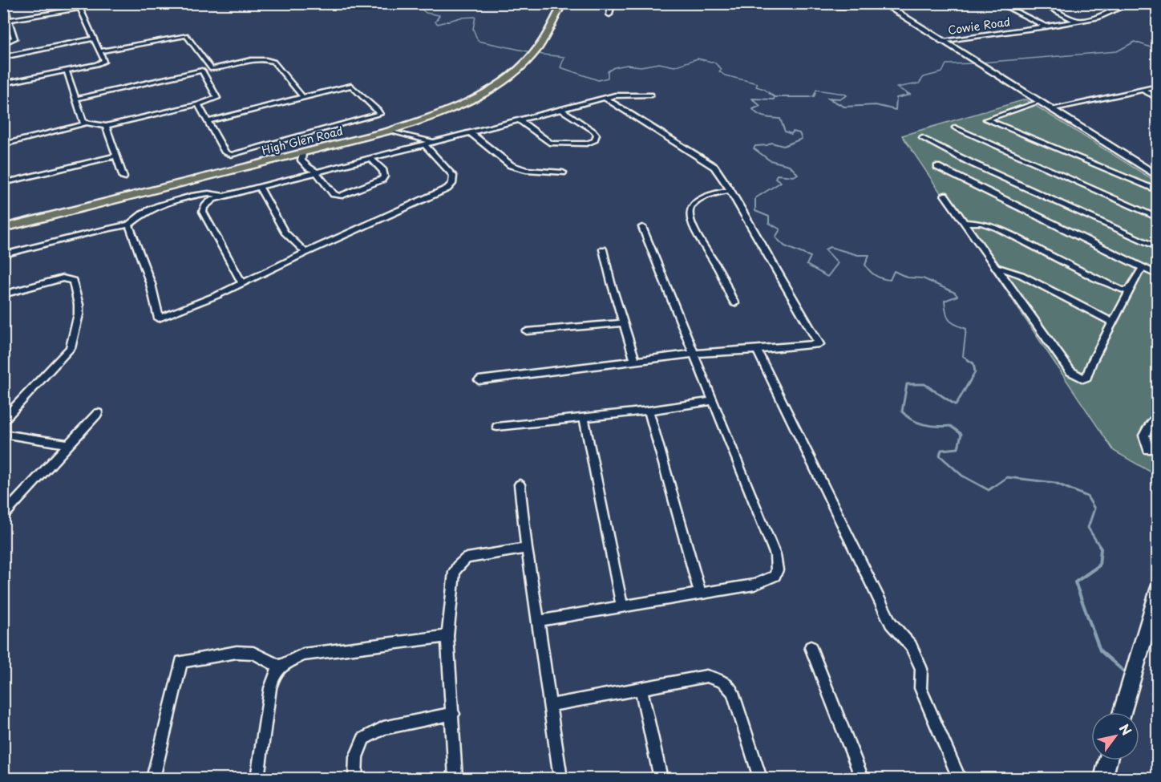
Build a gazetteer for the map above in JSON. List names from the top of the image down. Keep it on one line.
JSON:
{"streets":{"main road":["High Glen Road"],"street":["Cowie Road"]},"north":"top right"}
